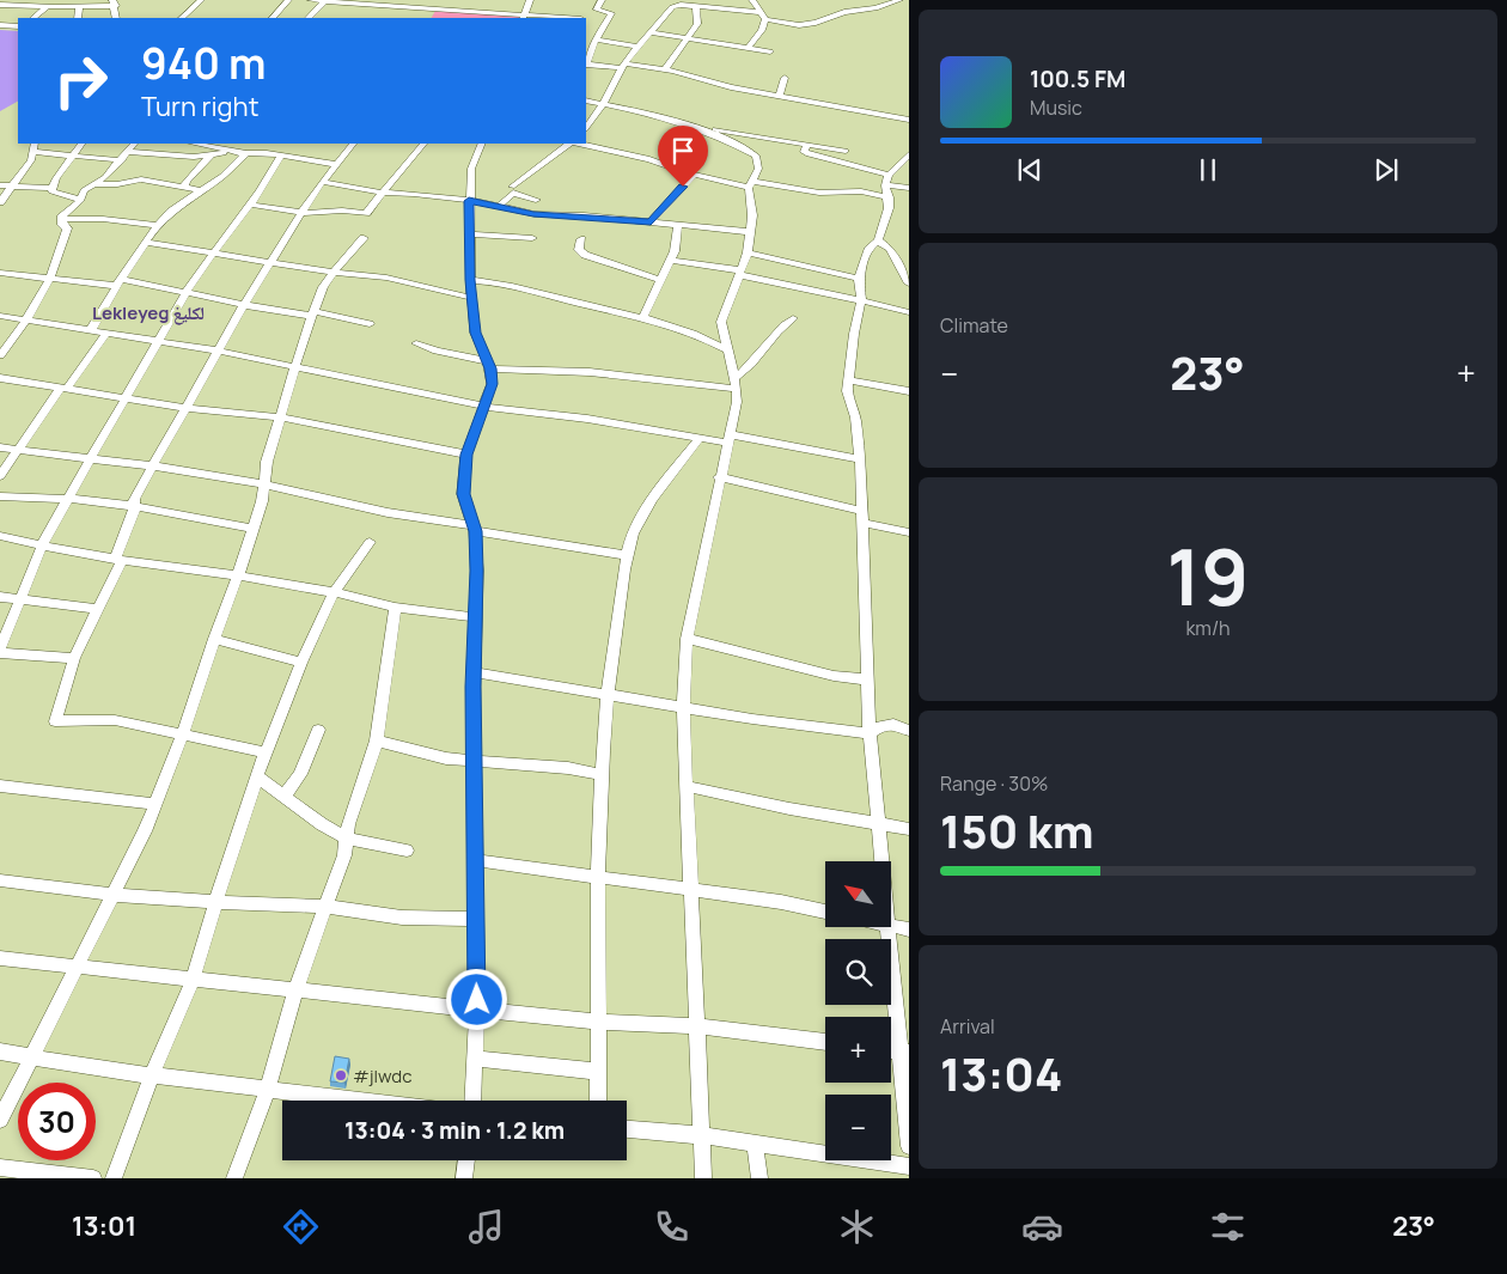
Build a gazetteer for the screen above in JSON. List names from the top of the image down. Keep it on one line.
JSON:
{"districts":["Lekleyeg لكليغ"],"places":["#jlwdc"],"north":"top left","page":{"turn":["940 m","Turn right"],"song":["100.5 FM","Music"],"tile":["Climate",["19","km/h"],["Range · 30%","150 km"],["Arrival","13:04"]],"heat":["−","23°","+"],"map_buttons":["+","−"],"limit":"30","trip":"13:04 · 3 min · 1.2 km","tabs":["13:01","23°"]}}
